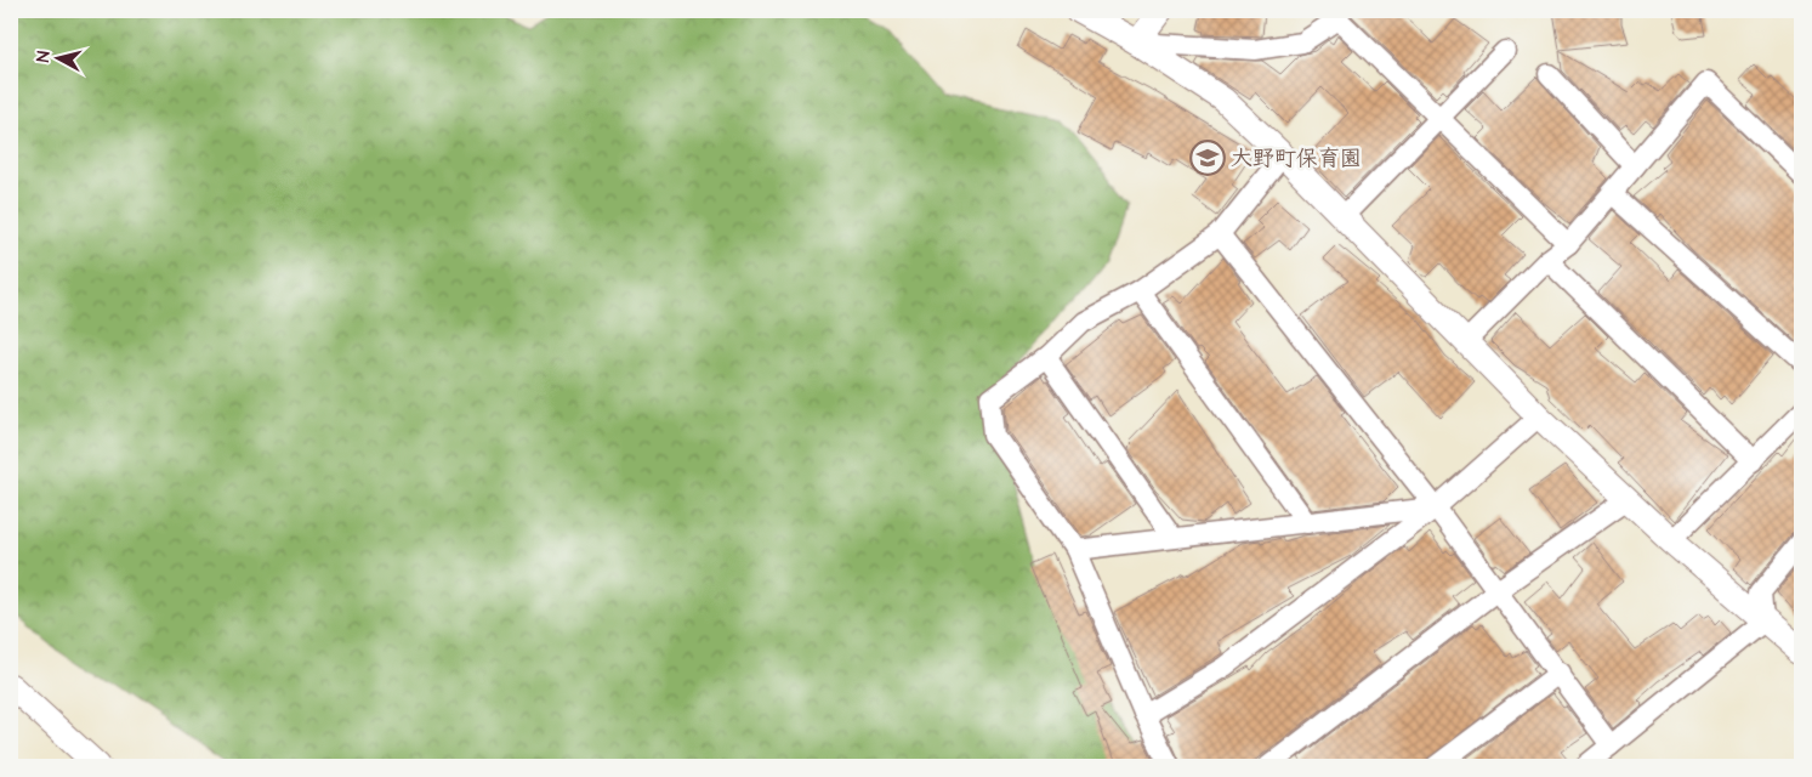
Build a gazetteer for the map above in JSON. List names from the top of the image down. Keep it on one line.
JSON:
{"places":{"school or university":["大野町保育園"]},"north":"left"}
